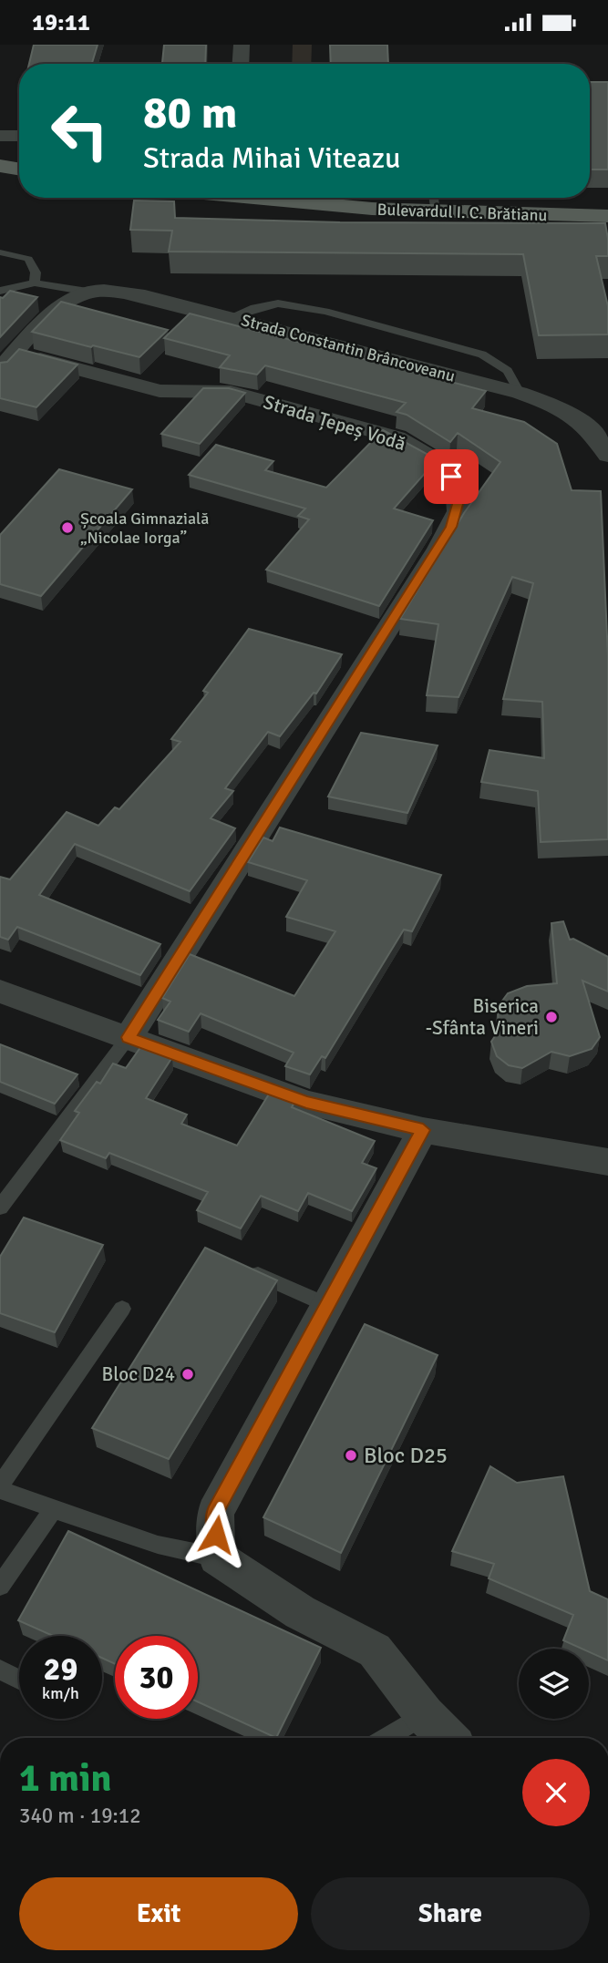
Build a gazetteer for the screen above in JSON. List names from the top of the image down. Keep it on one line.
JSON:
{"streets":{"main road":["Bulevardul I. C. Brătianu"],"street":["Strada Constantin Brâncoveanu","Strada Țepeș Vodă"]},"places":["Școala Gimnazială „Nicolae Iorga”","Biserica -Sfânta Vineri","Bloc D24","Bloc D25"],"page":{"status":"19:11","turn":["80 m","Strada Mihai Viteazu"],"speed":"29 km/h","limit":"30","heading":["1 min","340 m · 19:12"],"buttons":["Exit","Share"]}}
